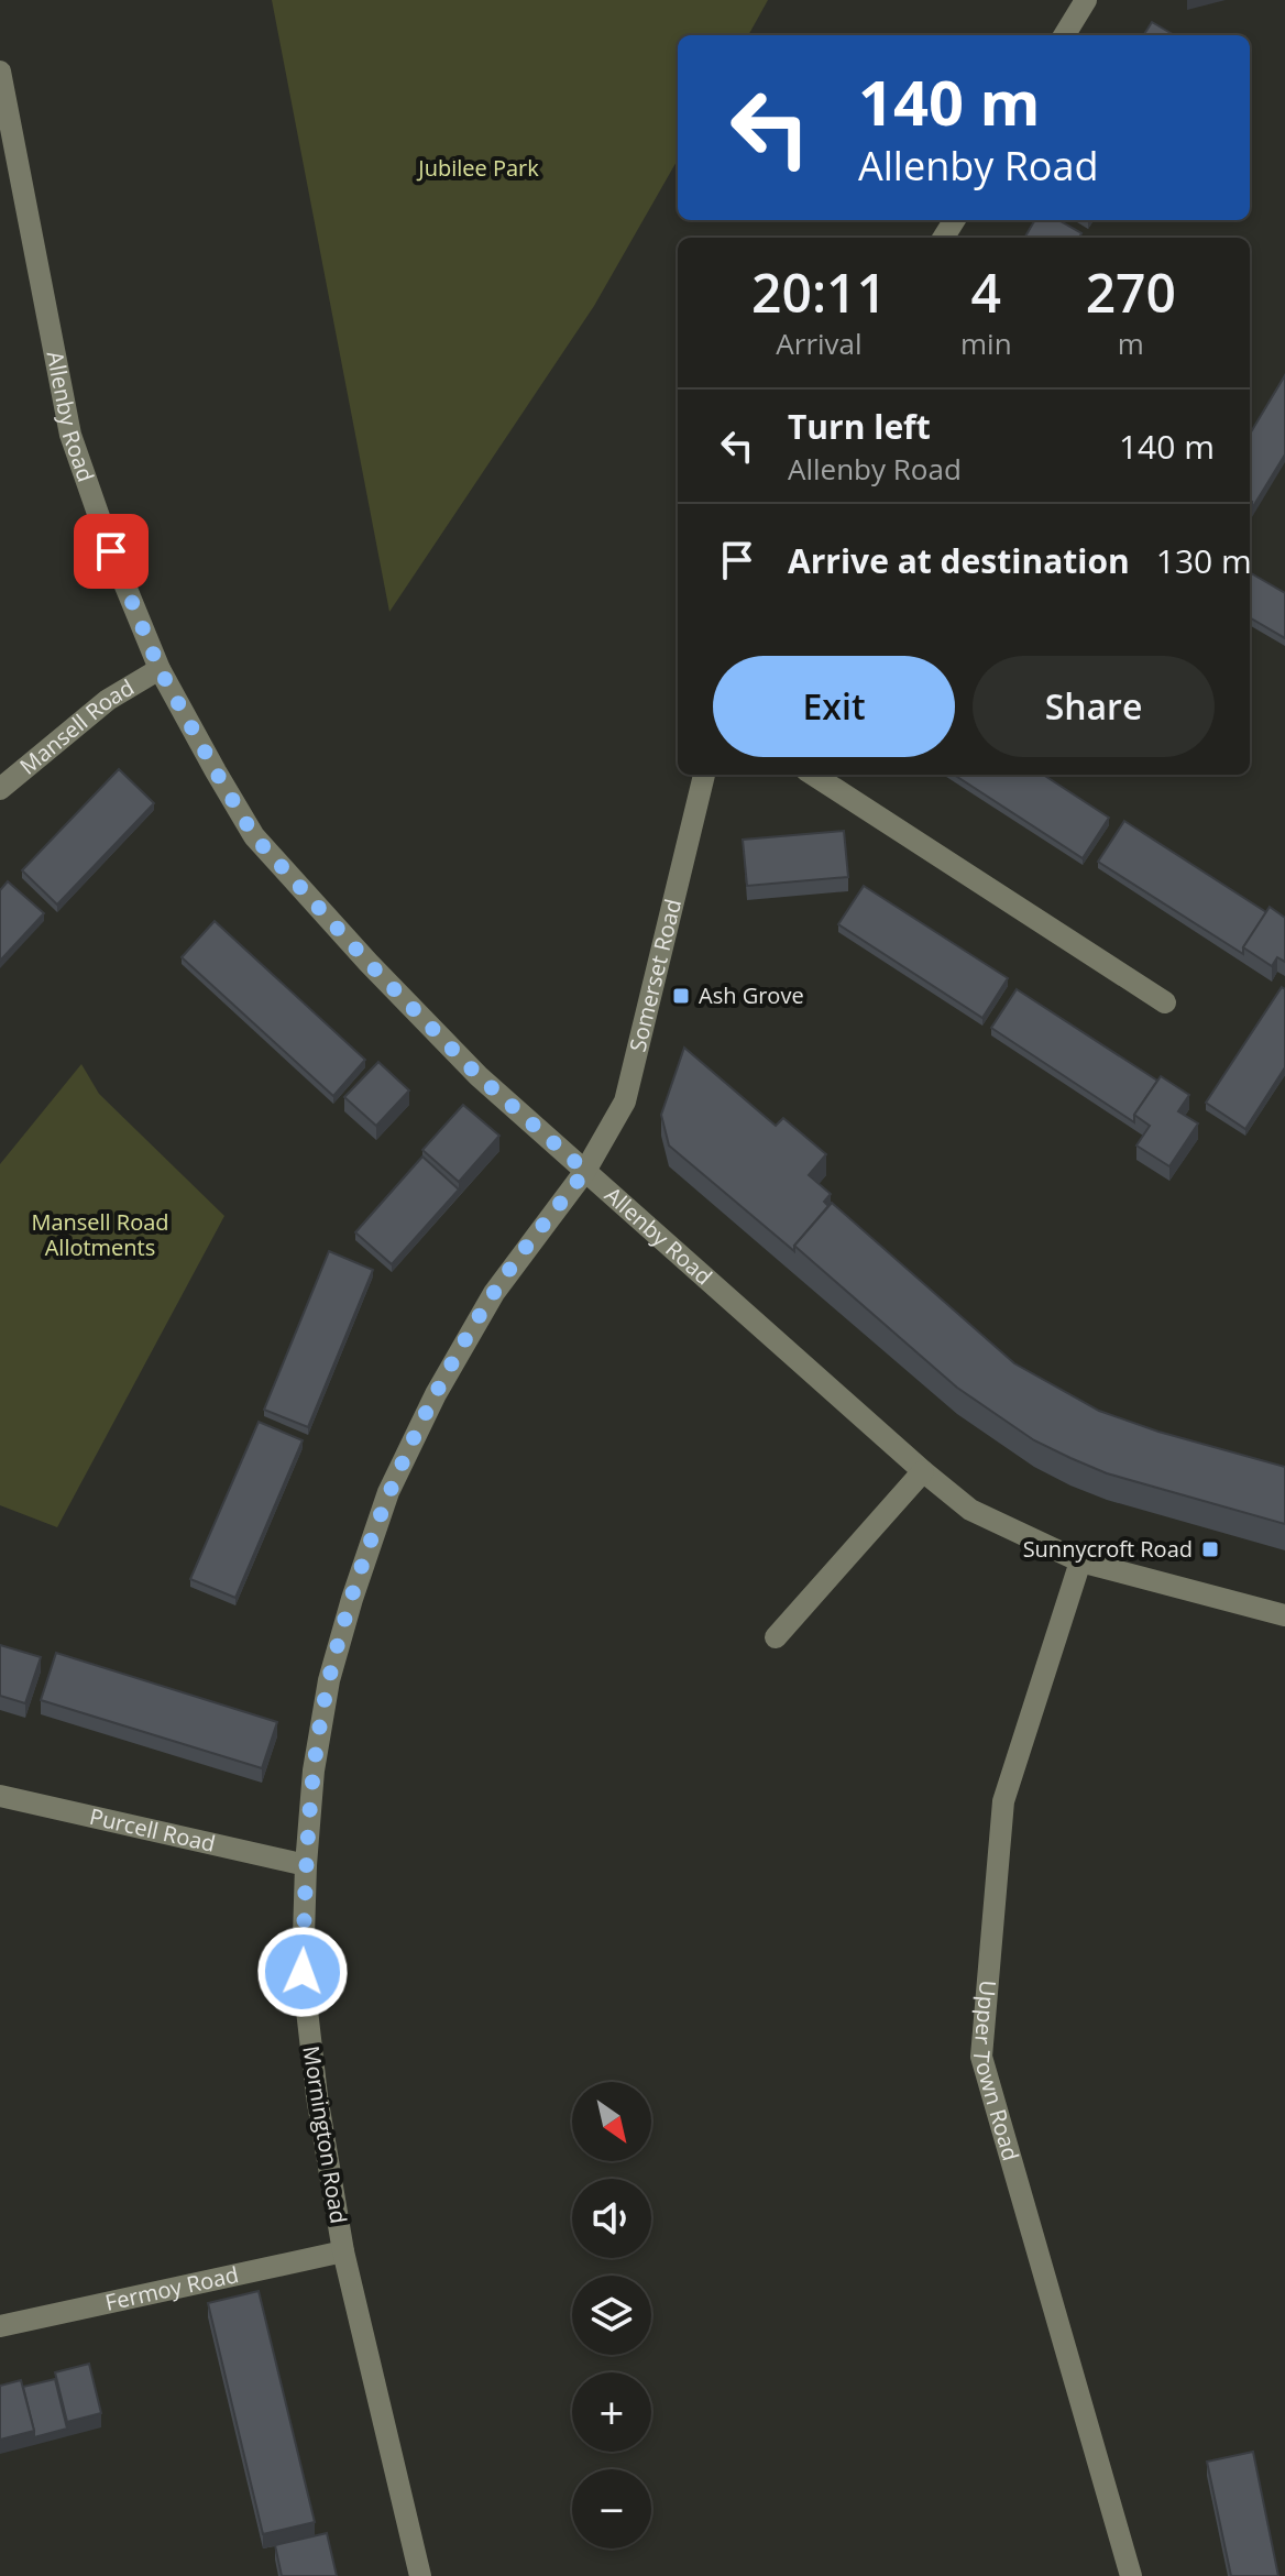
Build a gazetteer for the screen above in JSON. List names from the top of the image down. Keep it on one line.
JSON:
{"streets":{"street":["Allenby Road","Mansell Road","Somerset Road","Purcell Road","Upper Town Road","Mornington Road","Fermoy Road"]},"crossings":[["Allenby Road","Mansell Road"],["Allenby Road","Somerset Road"],["Allenby Road","Upper Town Road"],["Allenby Road","Mornington Road"],["Somerset Road","Mornington Road"],["Purcell Road","Mornington Road"],["Mornington Road","Fermoy Road"]],"parks":["Jubilee Park","Mansell Road Allotments"],"places":{"transit":["Ash Grove","Sunnycroft Road"]},"north":"bottom right","page":{"turn":["140 m","Allenby Road"],"eta":["20:11","Arrival","4","min","270","m"],"list":[{"name":"Turn left","note":"Allenby Road","value":"140 m"},{"name":"Arrive at destination","value":"130 m"}],"buttons":["Exit","Share"],"map_buttons":["+","−"]}}
